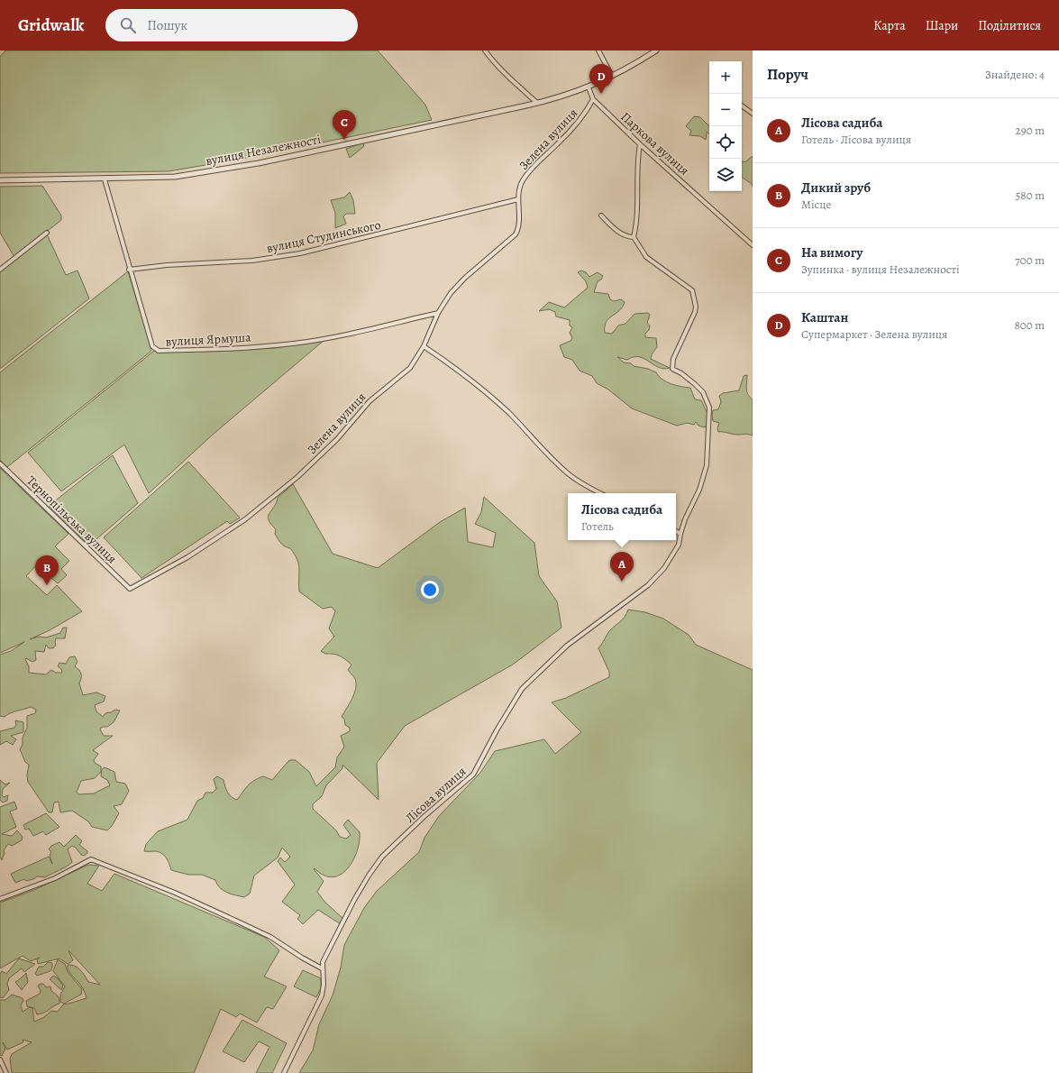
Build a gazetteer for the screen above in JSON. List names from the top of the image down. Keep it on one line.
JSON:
{"streets":{"street":["Зелена вулиця","Паркова вулиця","вулиця Незалежності","вулиця Студинського","вулиця Ярмуша","Тернопільська вулиця","Лісова вулиця"]},"crossings":[["Зелена вулиця","Паркова вулиця"],["Зелена вулиця","вулиця Студинського"],["Зелена вулиця","вулиця Ярмуша"],["Зелена вулиця","Тернопільська вулиця"],["вулиця Незалежності","вулиця Ярмуша"],["вулиця Студинського","вулиця Ярмуша"]],"page":{"header":"Gridwalk","search":"Пошук","nav":["Карта","Шари","Поділитися"],"heading":["Поруч","Знайдено: 4"],"map_buttons":["+","−"],"pins":["D","C","A","B"],"list":[{"mark":"A","name":"Лісова садиба","note":"Готель · Лісова вулиця","value":"290 m"},{"mark":"B","name":"Дикий зруб","note":"Місце","value":"580 m"},{"mark":"C","name":"На вимогу","note":"Зупинка · вулиця Незалежності","value":"700 m"},{"mark":"D","name":"Каштан","note":"Супермаркет · Зелена вулиця","value":"800 m"}],"popup":["Лісова садиба","Готель"]}}
